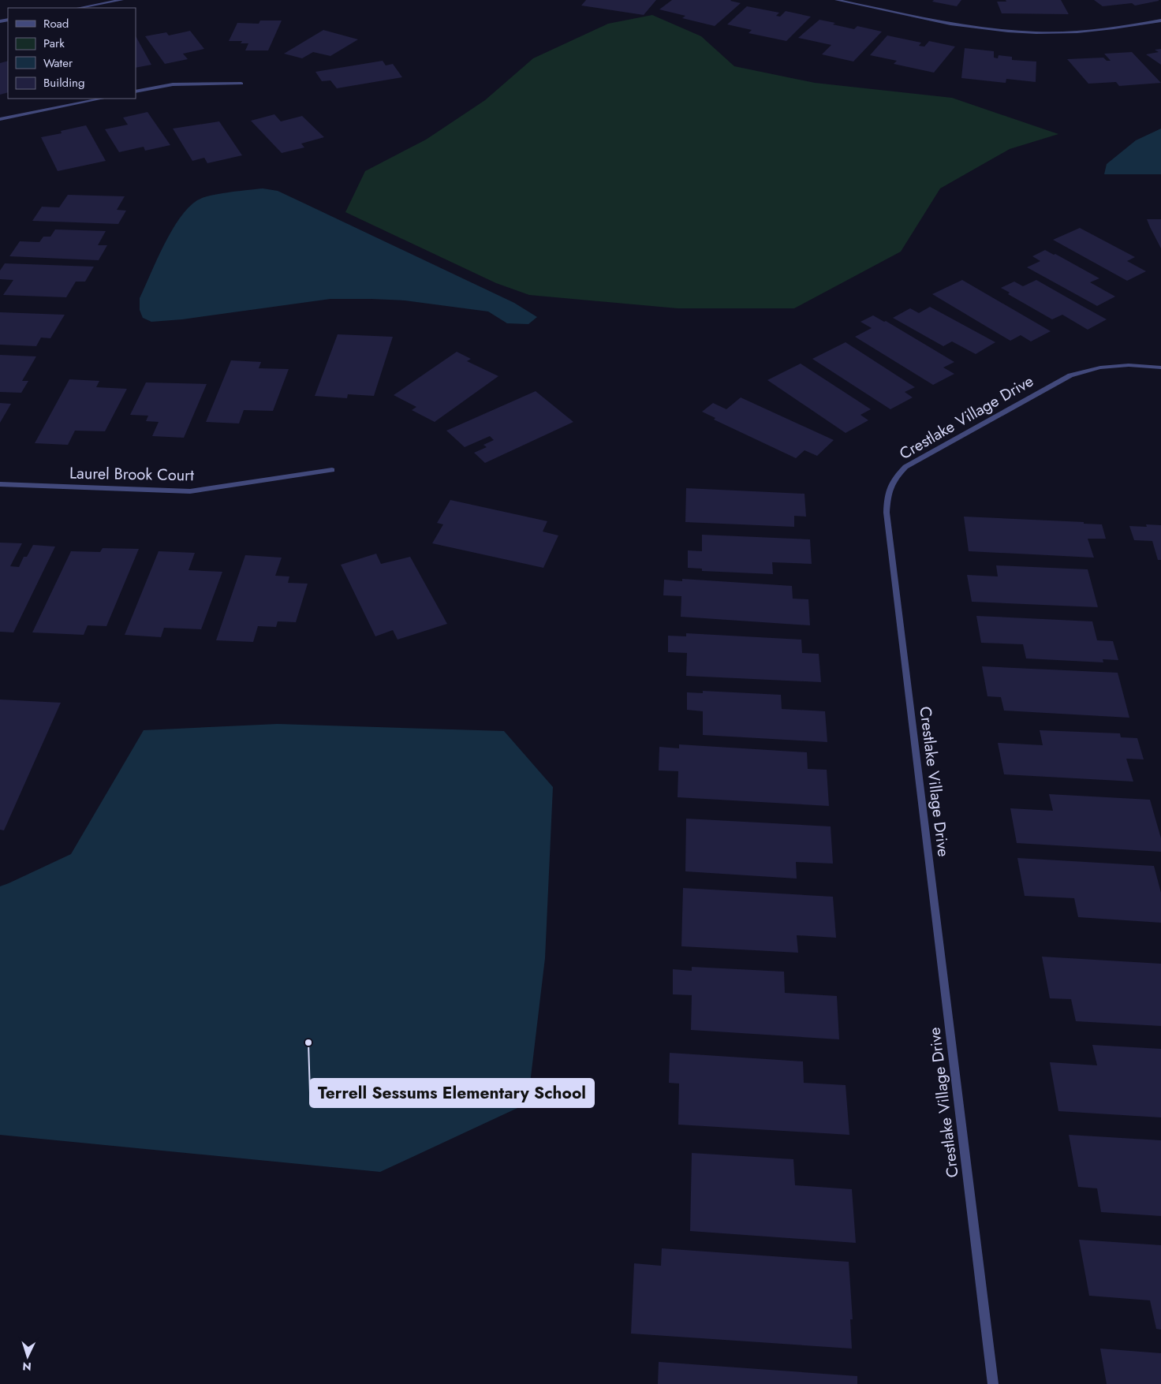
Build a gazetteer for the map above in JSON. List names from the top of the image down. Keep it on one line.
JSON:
{"streets":{"street":["Crestlake Village Drive","Laurel Brook Court"]},"places":["Terrell Sessums Elementary School"],"legend":["Road","Park","Water","Building"],"north":"bottom"}
